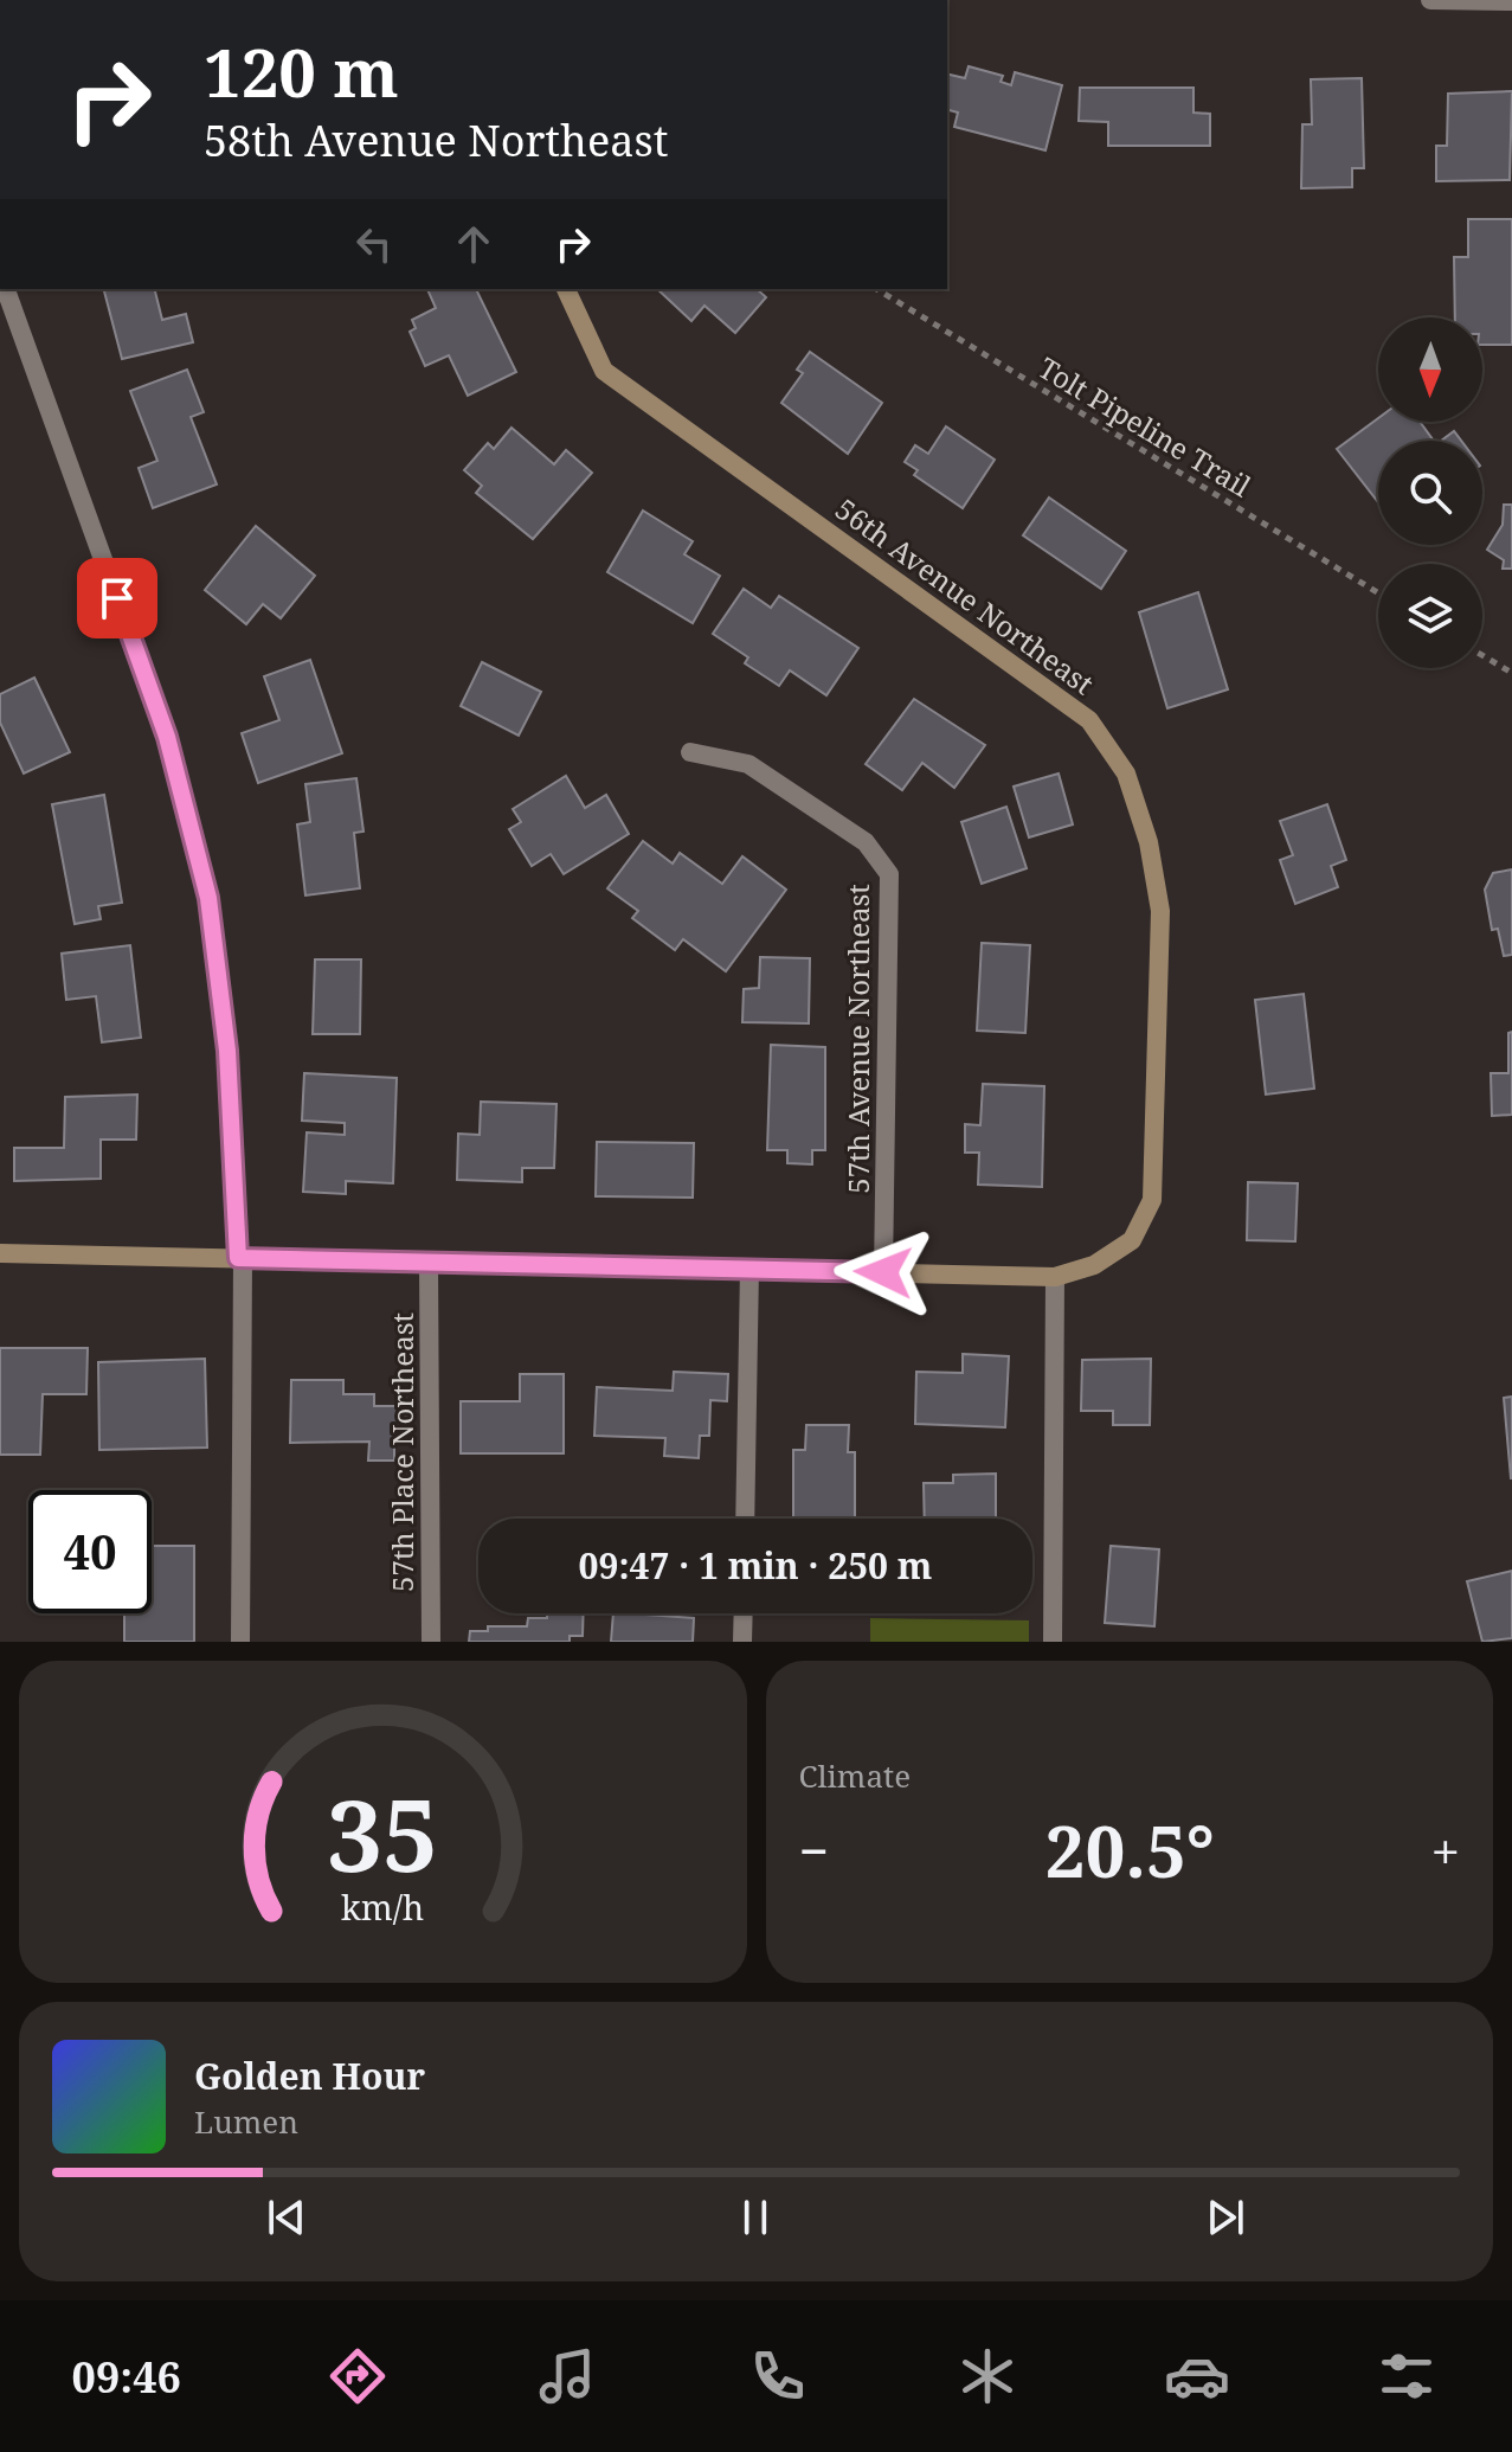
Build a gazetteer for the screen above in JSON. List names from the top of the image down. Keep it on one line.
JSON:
{"streets":{"street":["56th Avenue Northeast","57th Avenue Northeast","57th Place Northeast"],"path":["Tolt Pipeline Trail"]},"north":"bottom","page":{"turn":["120 m","58th Avenue Northeast"],"limit":"40","trip":"09:47 · 1 min · 250 m","tile":"Climate","heat":["−","20.5°","+"],"song":["Golden Hour","Lumen"],"tabs":"09:46","gauge":["35","km/h"]}}
